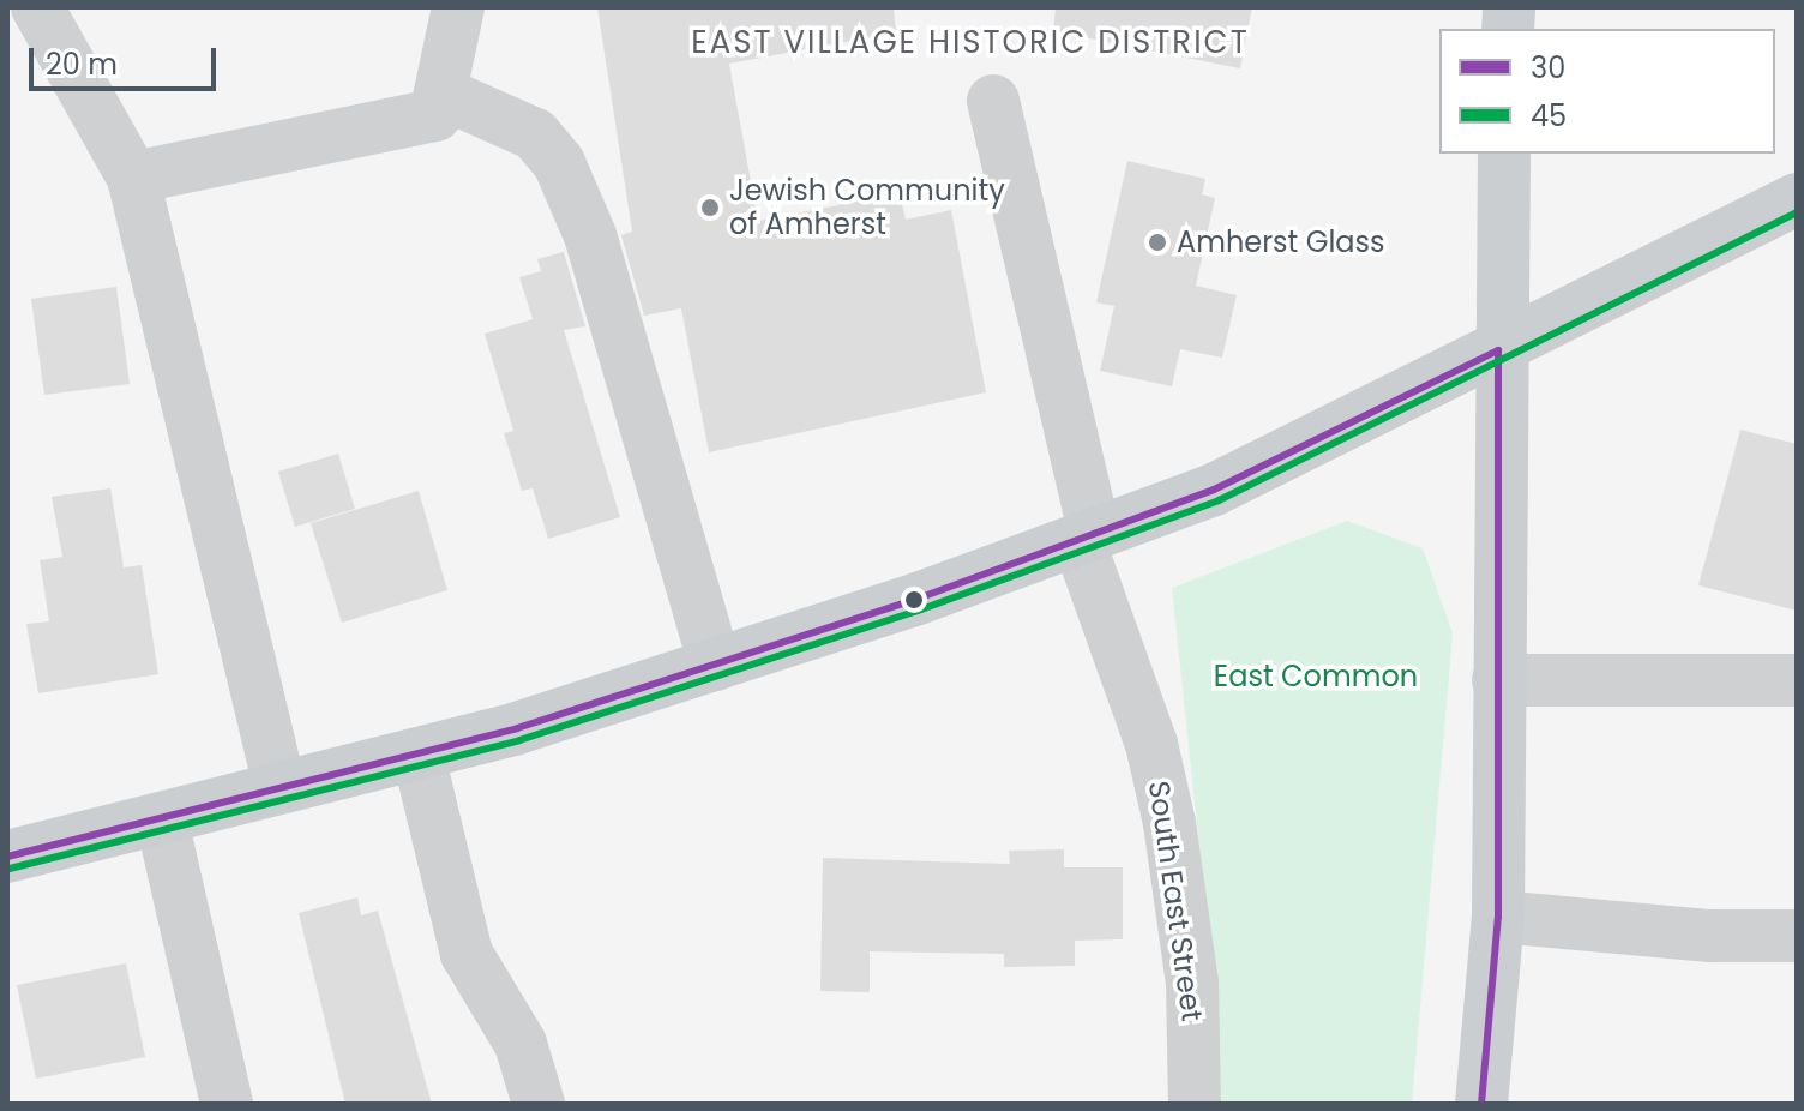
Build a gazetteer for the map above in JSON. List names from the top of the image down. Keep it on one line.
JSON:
{"streets":{"street":["South East Street"]},"districts":["EAST VILLAGE HISTORIC DISTRICT"],"parks":["East Common"],"places":["Jewish Community of Amherst","Amherst Glass"],"lines":["transit line 45","transit line 30"],"legend":["30","45"],"scale_bar":"20 m"}
